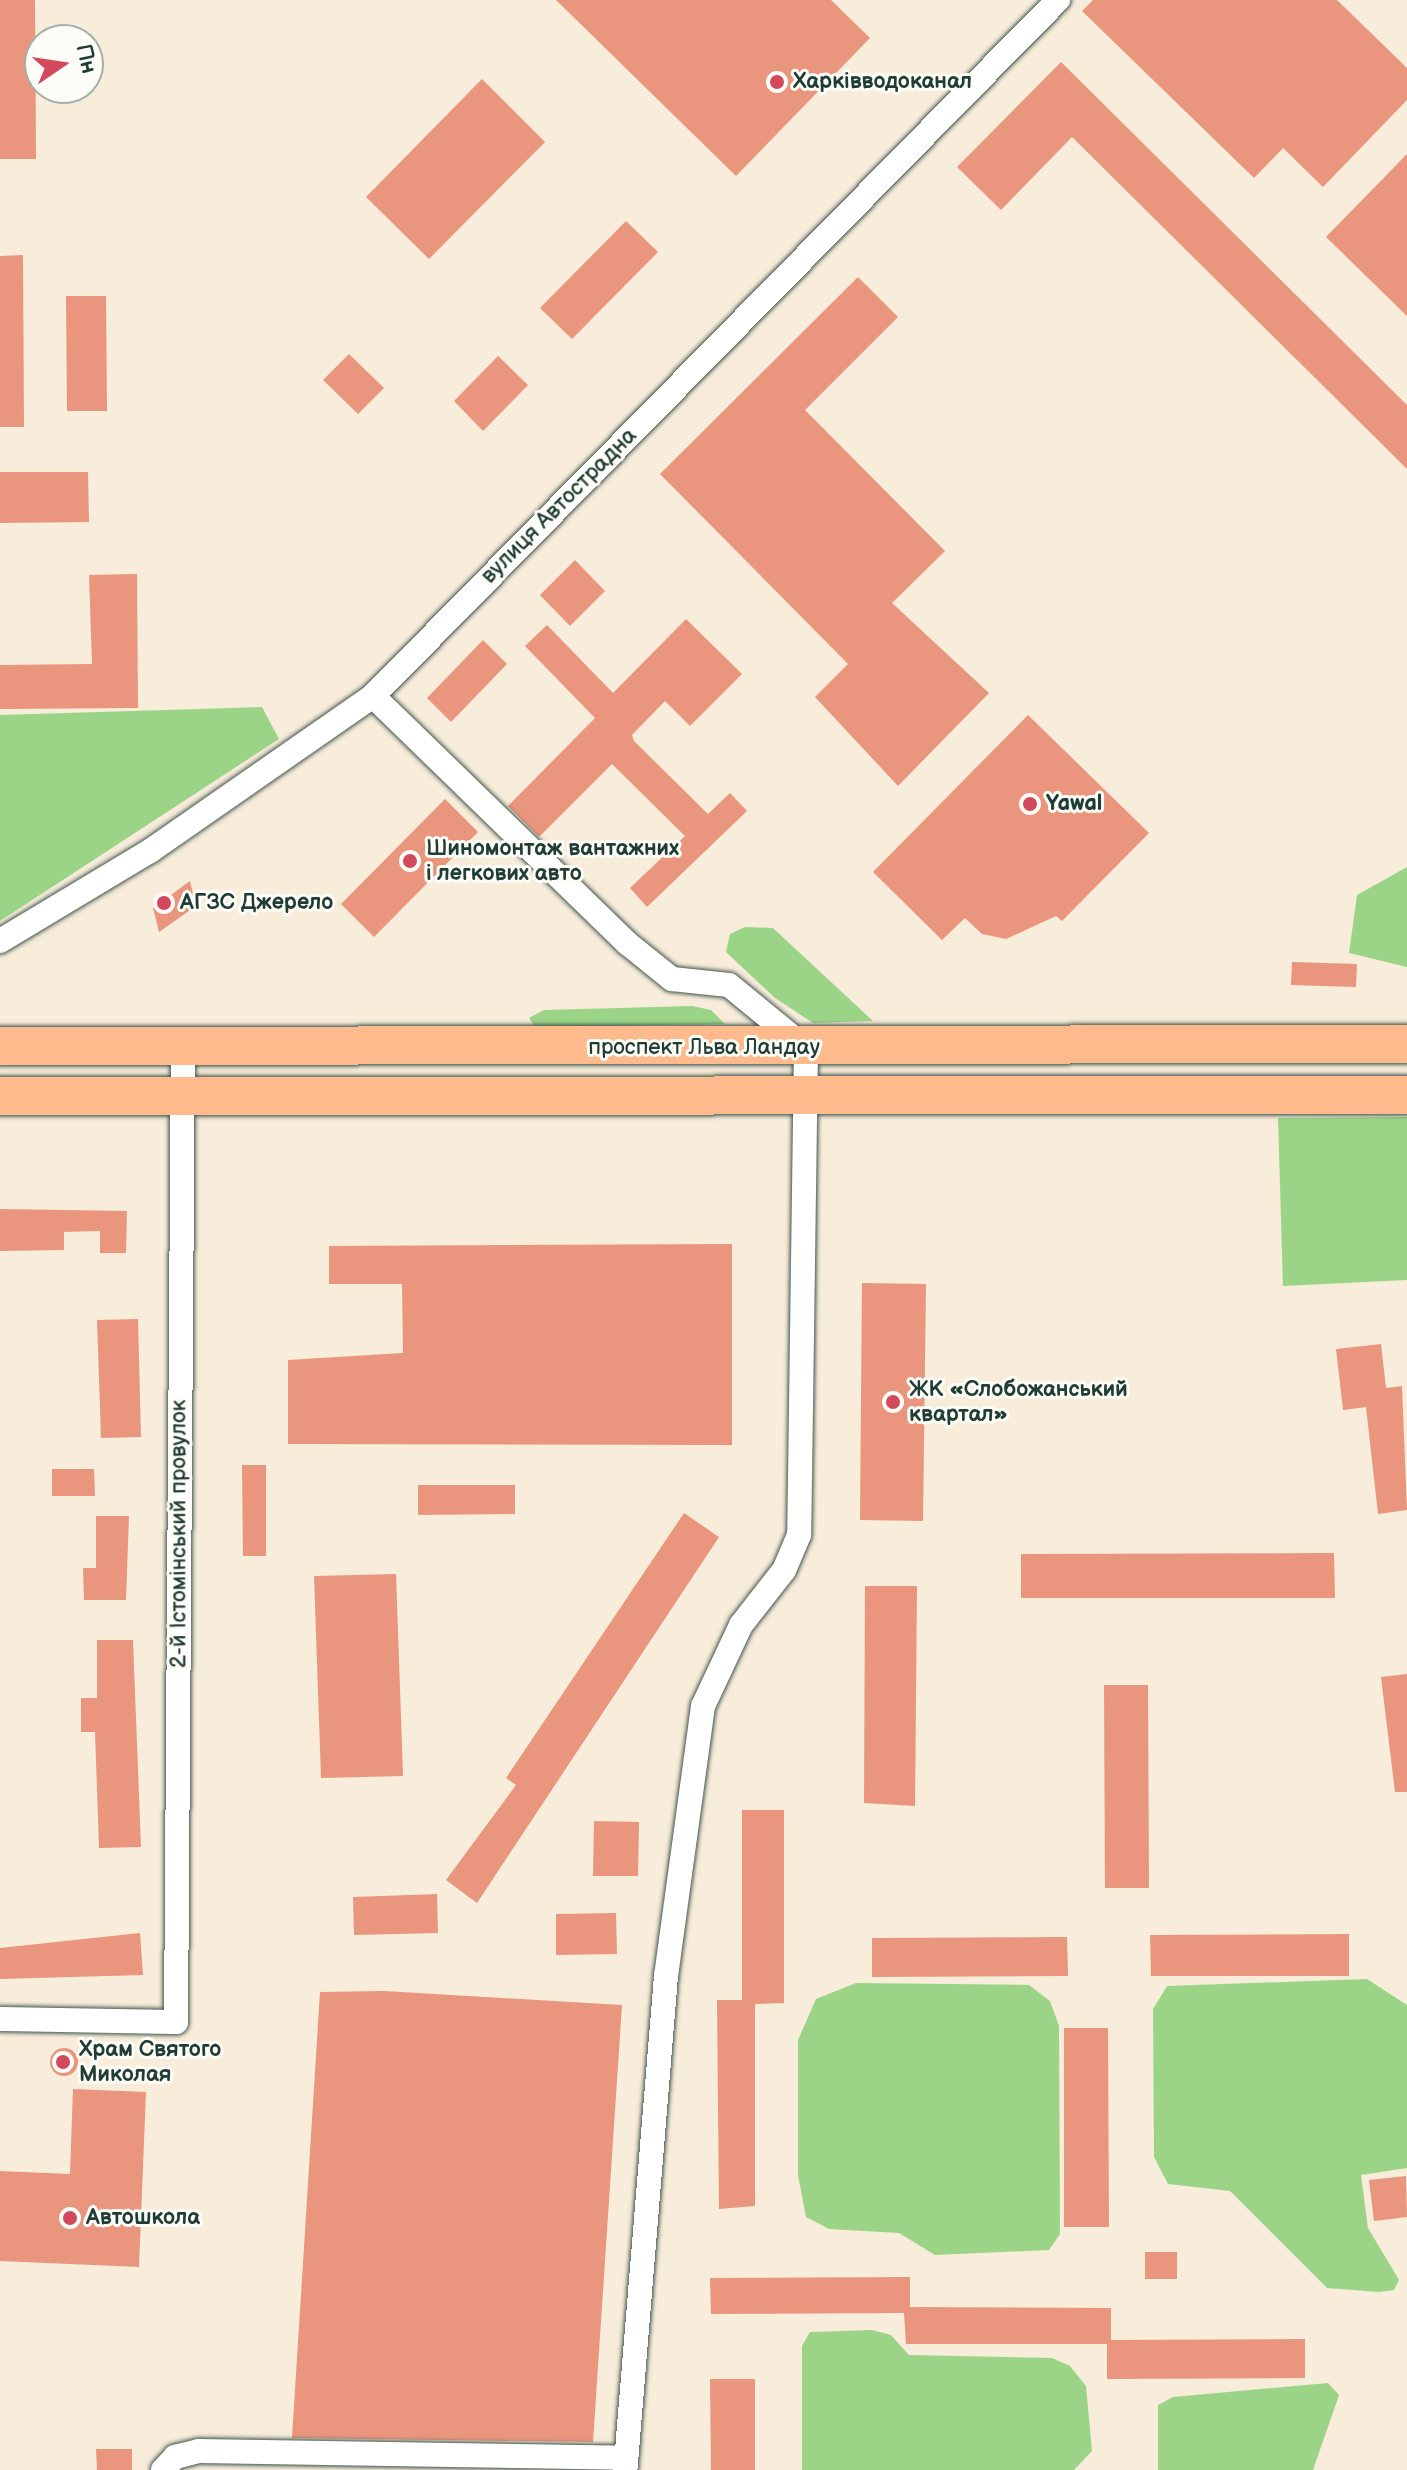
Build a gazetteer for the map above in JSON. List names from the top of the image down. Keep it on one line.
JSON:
{"streets":{"main road":["проспект Льва Ландау"],"street":["вулиця Автострадна","2-й Істомінський провулок"]},"crossings":[["проспект Льва Ландау","2-й Істомінський провулок"]],"places":["Харківводоканал","Yawal","Шиномонтаж вантажних і легкових авто","АГЗС Джерело","ЖК «Слобожанський квартал»","Храм Святого Миколая","Автошкола"],"north":"right"}
